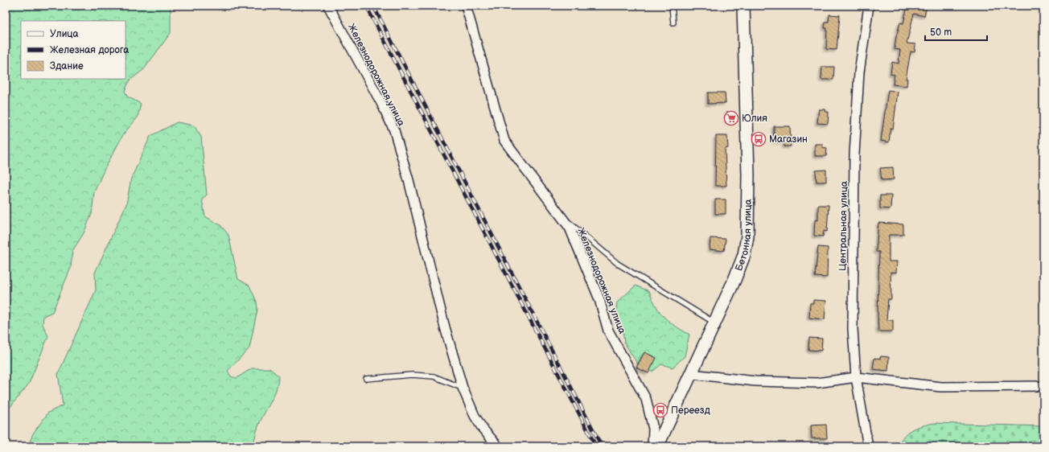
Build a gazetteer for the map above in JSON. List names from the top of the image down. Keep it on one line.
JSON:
{"streets":{"main road":["Бетонная улица"],"street":["Железнодорожная улица","Центральная улица"]},"places":{"supermarket":["Юлия"],"bus stop":["Магазин","Переезд"]},"legend":["Улица","Железная дорога","Здание"],"scale_bar":"50 m"}
